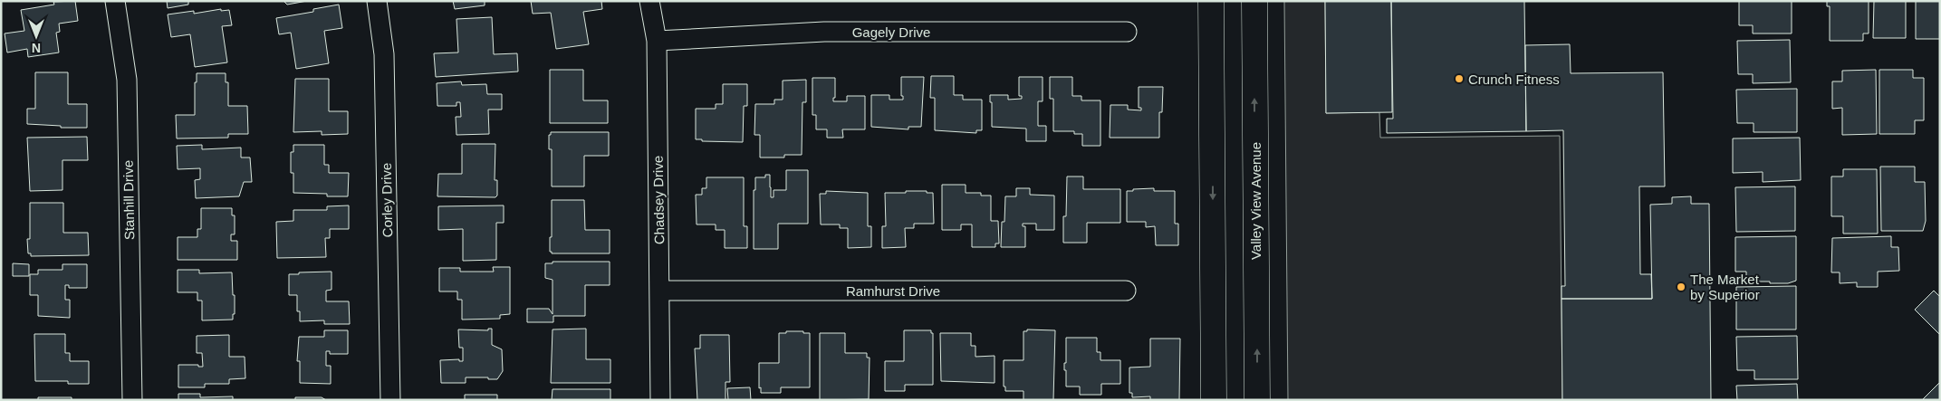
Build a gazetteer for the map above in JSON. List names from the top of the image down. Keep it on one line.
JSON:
{"streets":{"main road":["Valley View Avenue"],"street":["Gagely Drive","Stanhill Drive","Corley Drive","Chadsey Drive","Ramhurst Drive"]},"crossings":[["Gagely Drive","Chadsey Drive"],["Chadsey Drive","Ramhurst Drive"]],"places":["Crunch Fitness","The Market by Superior"],"north":"bottom"}
